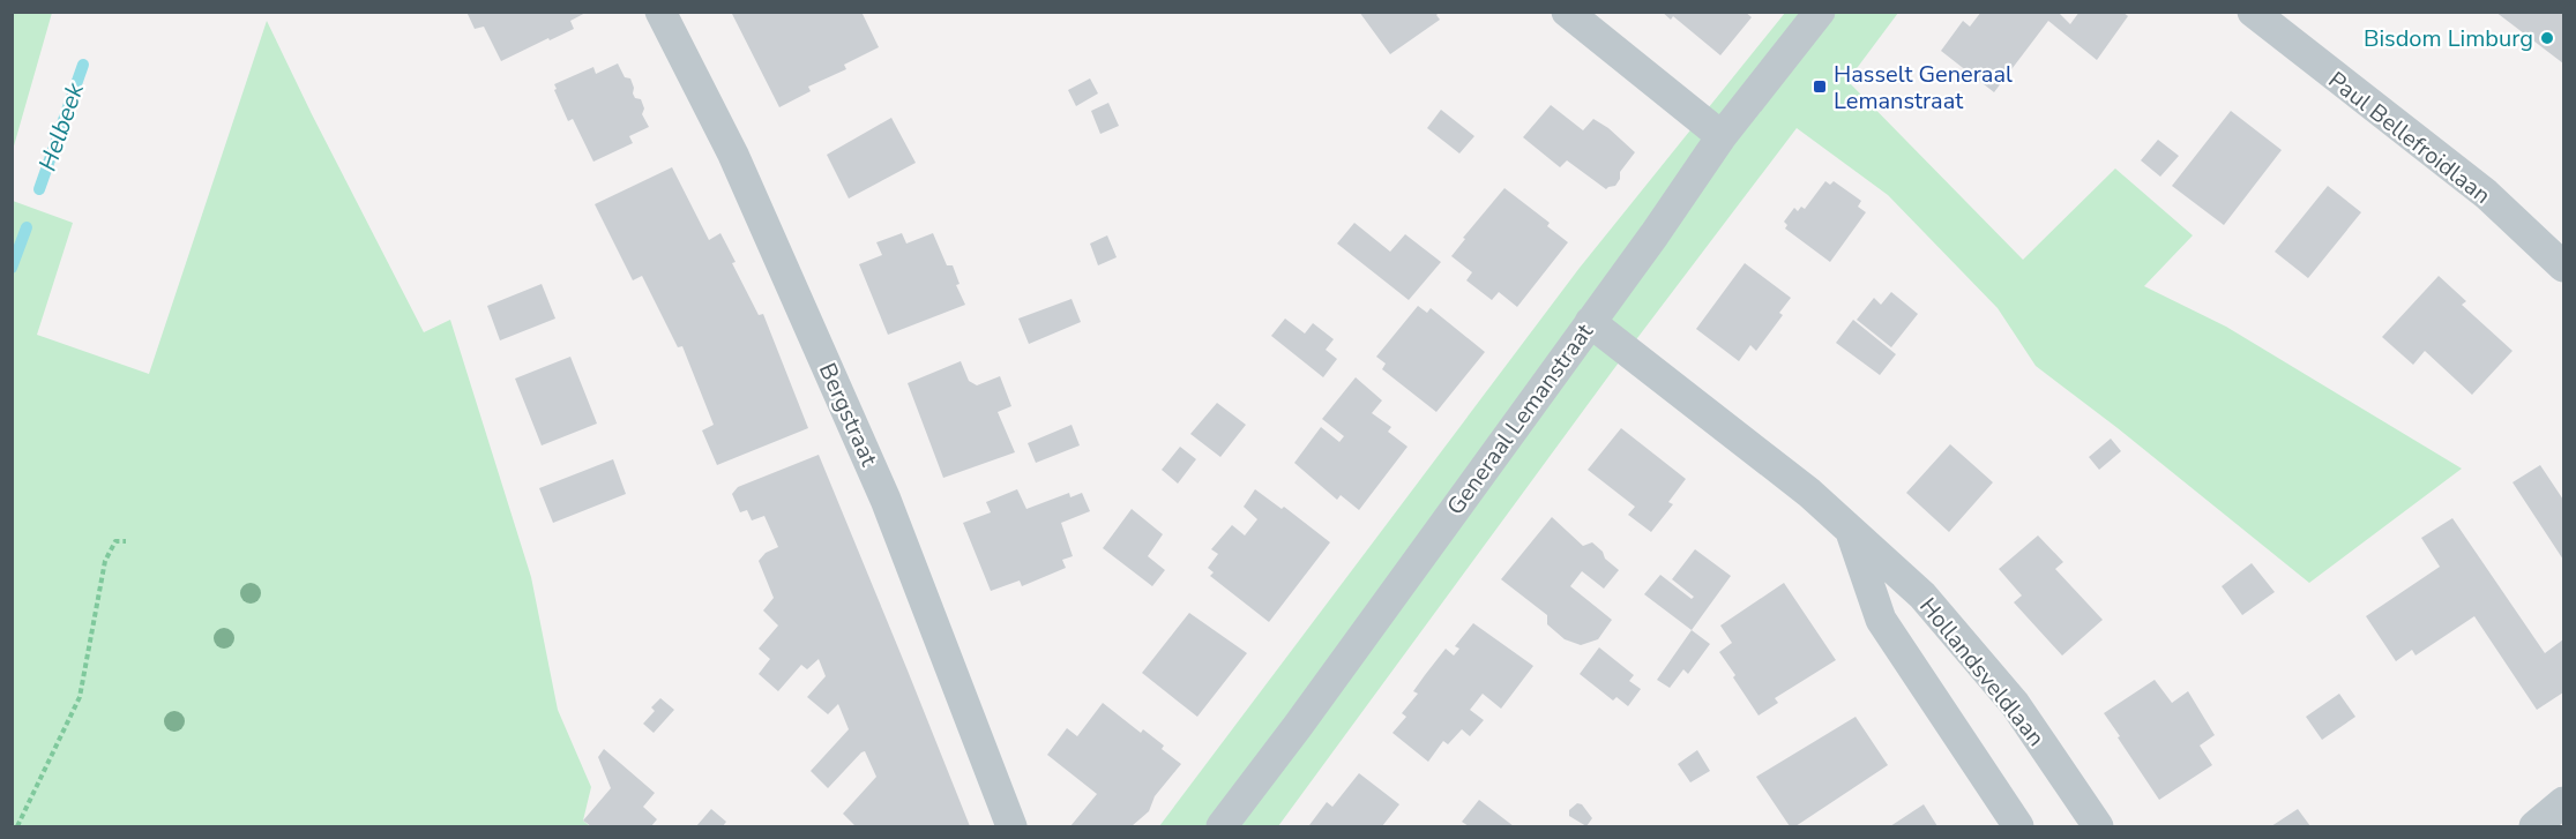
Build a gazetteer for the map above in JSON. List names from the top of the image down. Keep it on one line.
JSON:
{"streets":{"street":["Paul Bellefroidlaan","Bergstraat","Generaal Lemanstraat","Hollandsveldlaan"]},"crossings":[["Generaal Lemanstraat","Hollandsveldlaan"]],"water":["Helbeek"],"places":{"other":["Bisdom Limburg"],"transit":["Hasselt Generaal Lemanstraat"]}}
